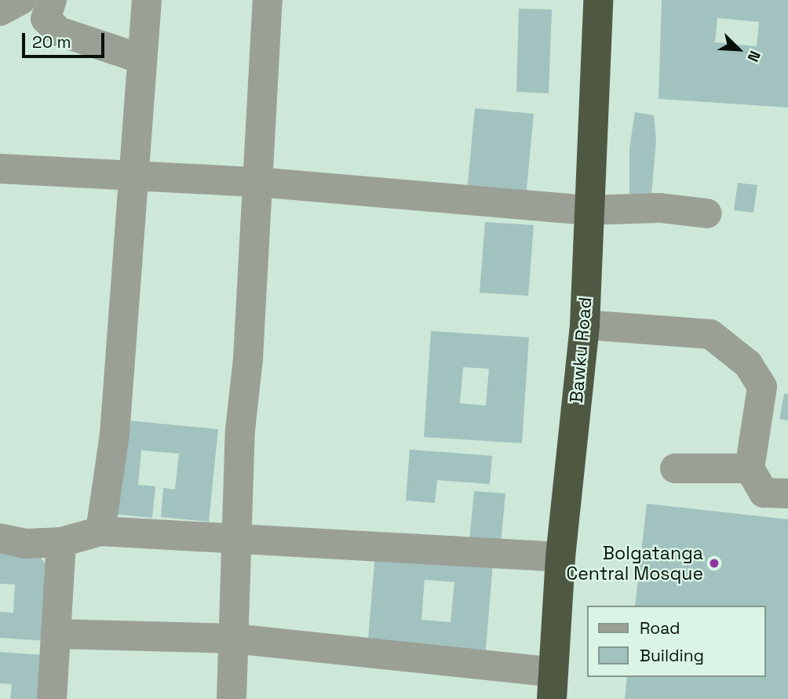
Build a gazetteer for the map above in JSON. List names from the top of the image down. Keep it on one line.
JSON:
{"streets":{"highway":["Bawku Road"]},"places":["Bolgatanga Central Mosque"],"legend":["Road","Building"],"scale_bar":"20 m","north":"bottom right"}
